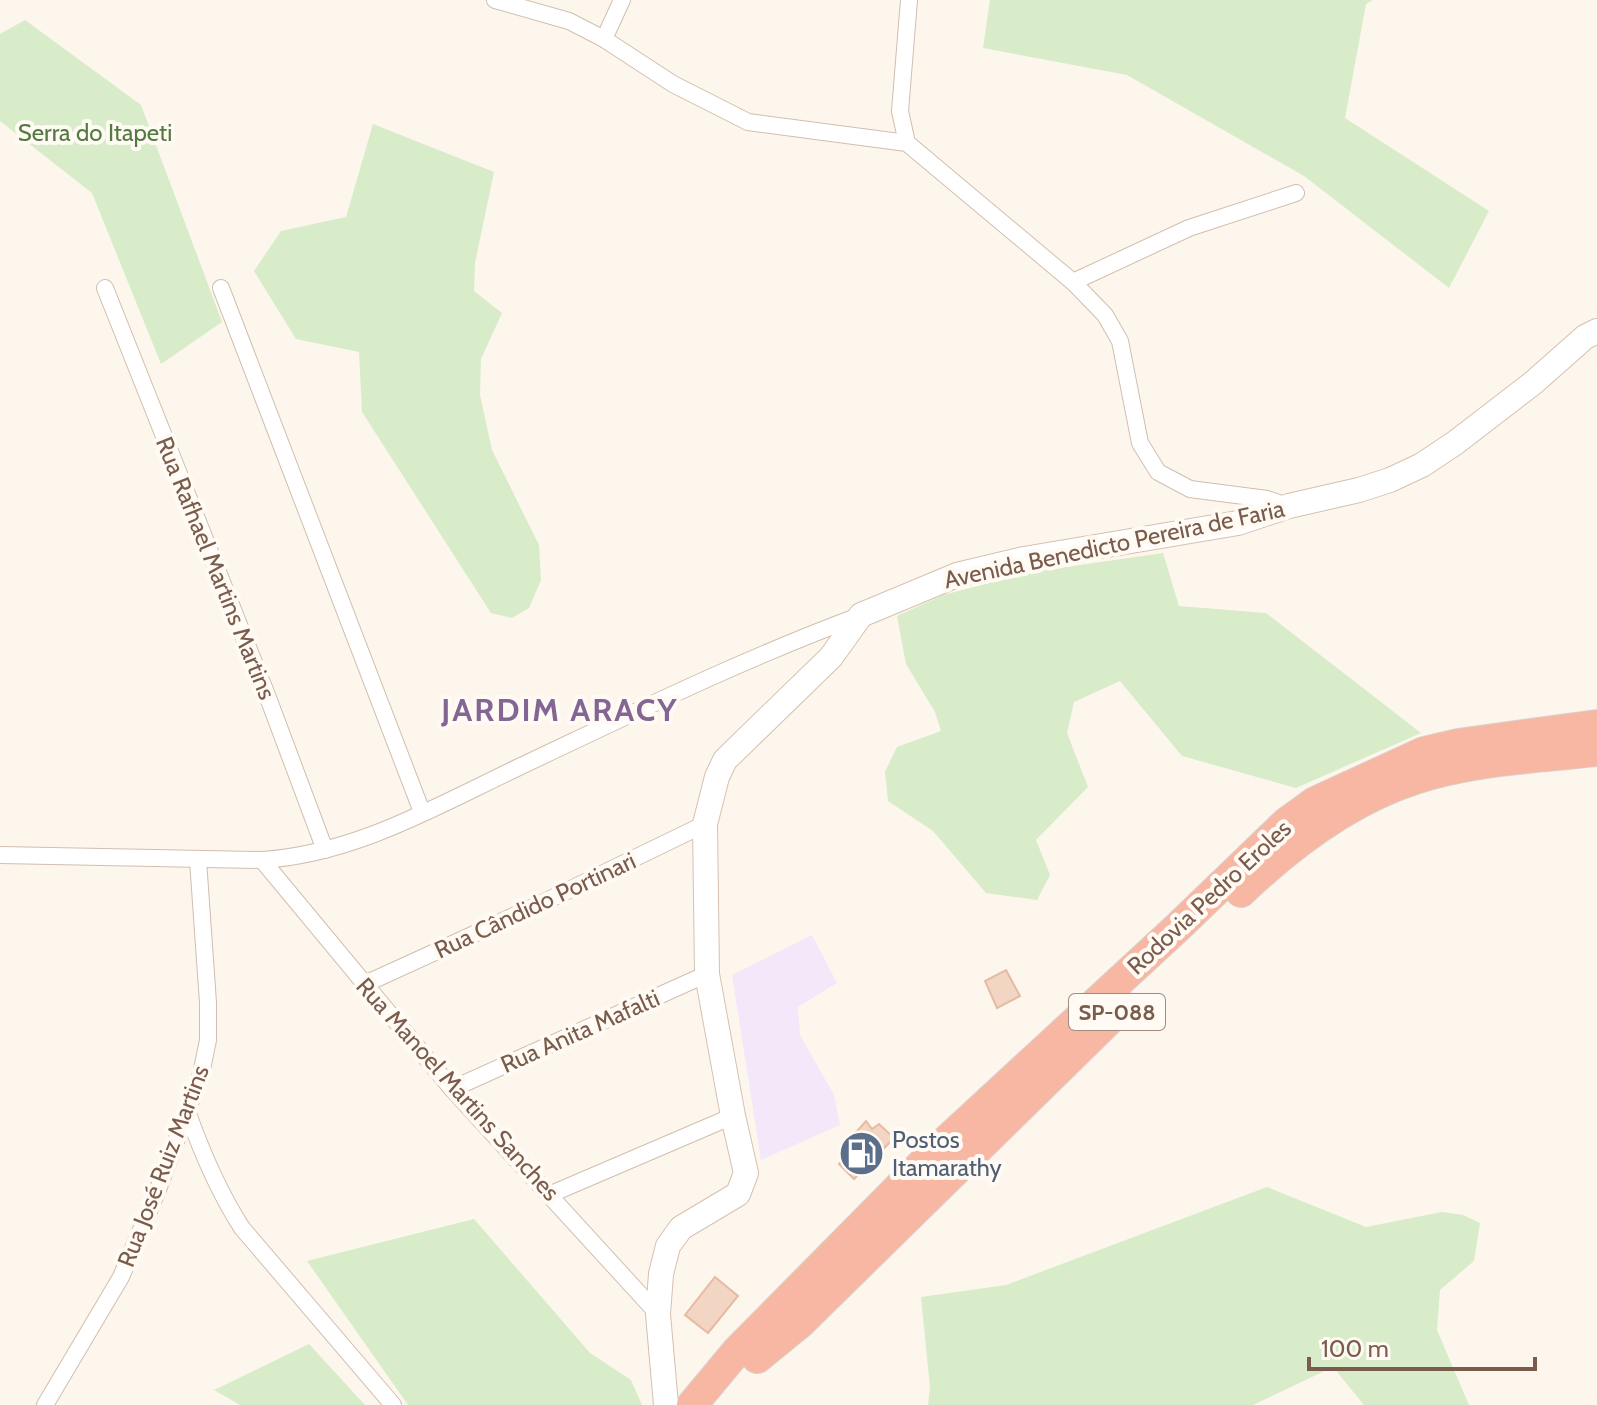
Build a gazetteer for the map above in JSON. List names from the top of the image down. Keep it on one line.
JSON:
{"streets":{"highway":["Rodovia Pedro Eroles","SP-088"],"main road":["Avenida Benedicto Pereira de Faria"],"street":["Rua Rafhael Martins Martins","Rua Cândido Portinari","Rua Anita Mafalti","Rua Manoel Martins Sanches","Rua José Ruiz Martins"]},"crossings":[["Avenida Benedicto Pereira de Faria","Rua Rafhael Martins Martins"],["Avenida Benedicto Pereira de Faria","Rua Manoel Martins Sanches"],["Avenida Benedicto Pereira de Faria","Rua José Ruiz Martins"],["Rua Cândido Portinari","Rua Manoel Martins Sanches"],["Rua Anita Mafalti","Rua Manoel Martins Sanches"]],"districts":["JARDIM ARACY"],"parks":["Serra do Itapeti"],"places":{"fuel station":["Postos Itamarathy"]},"scale_bar":"100 m"}
